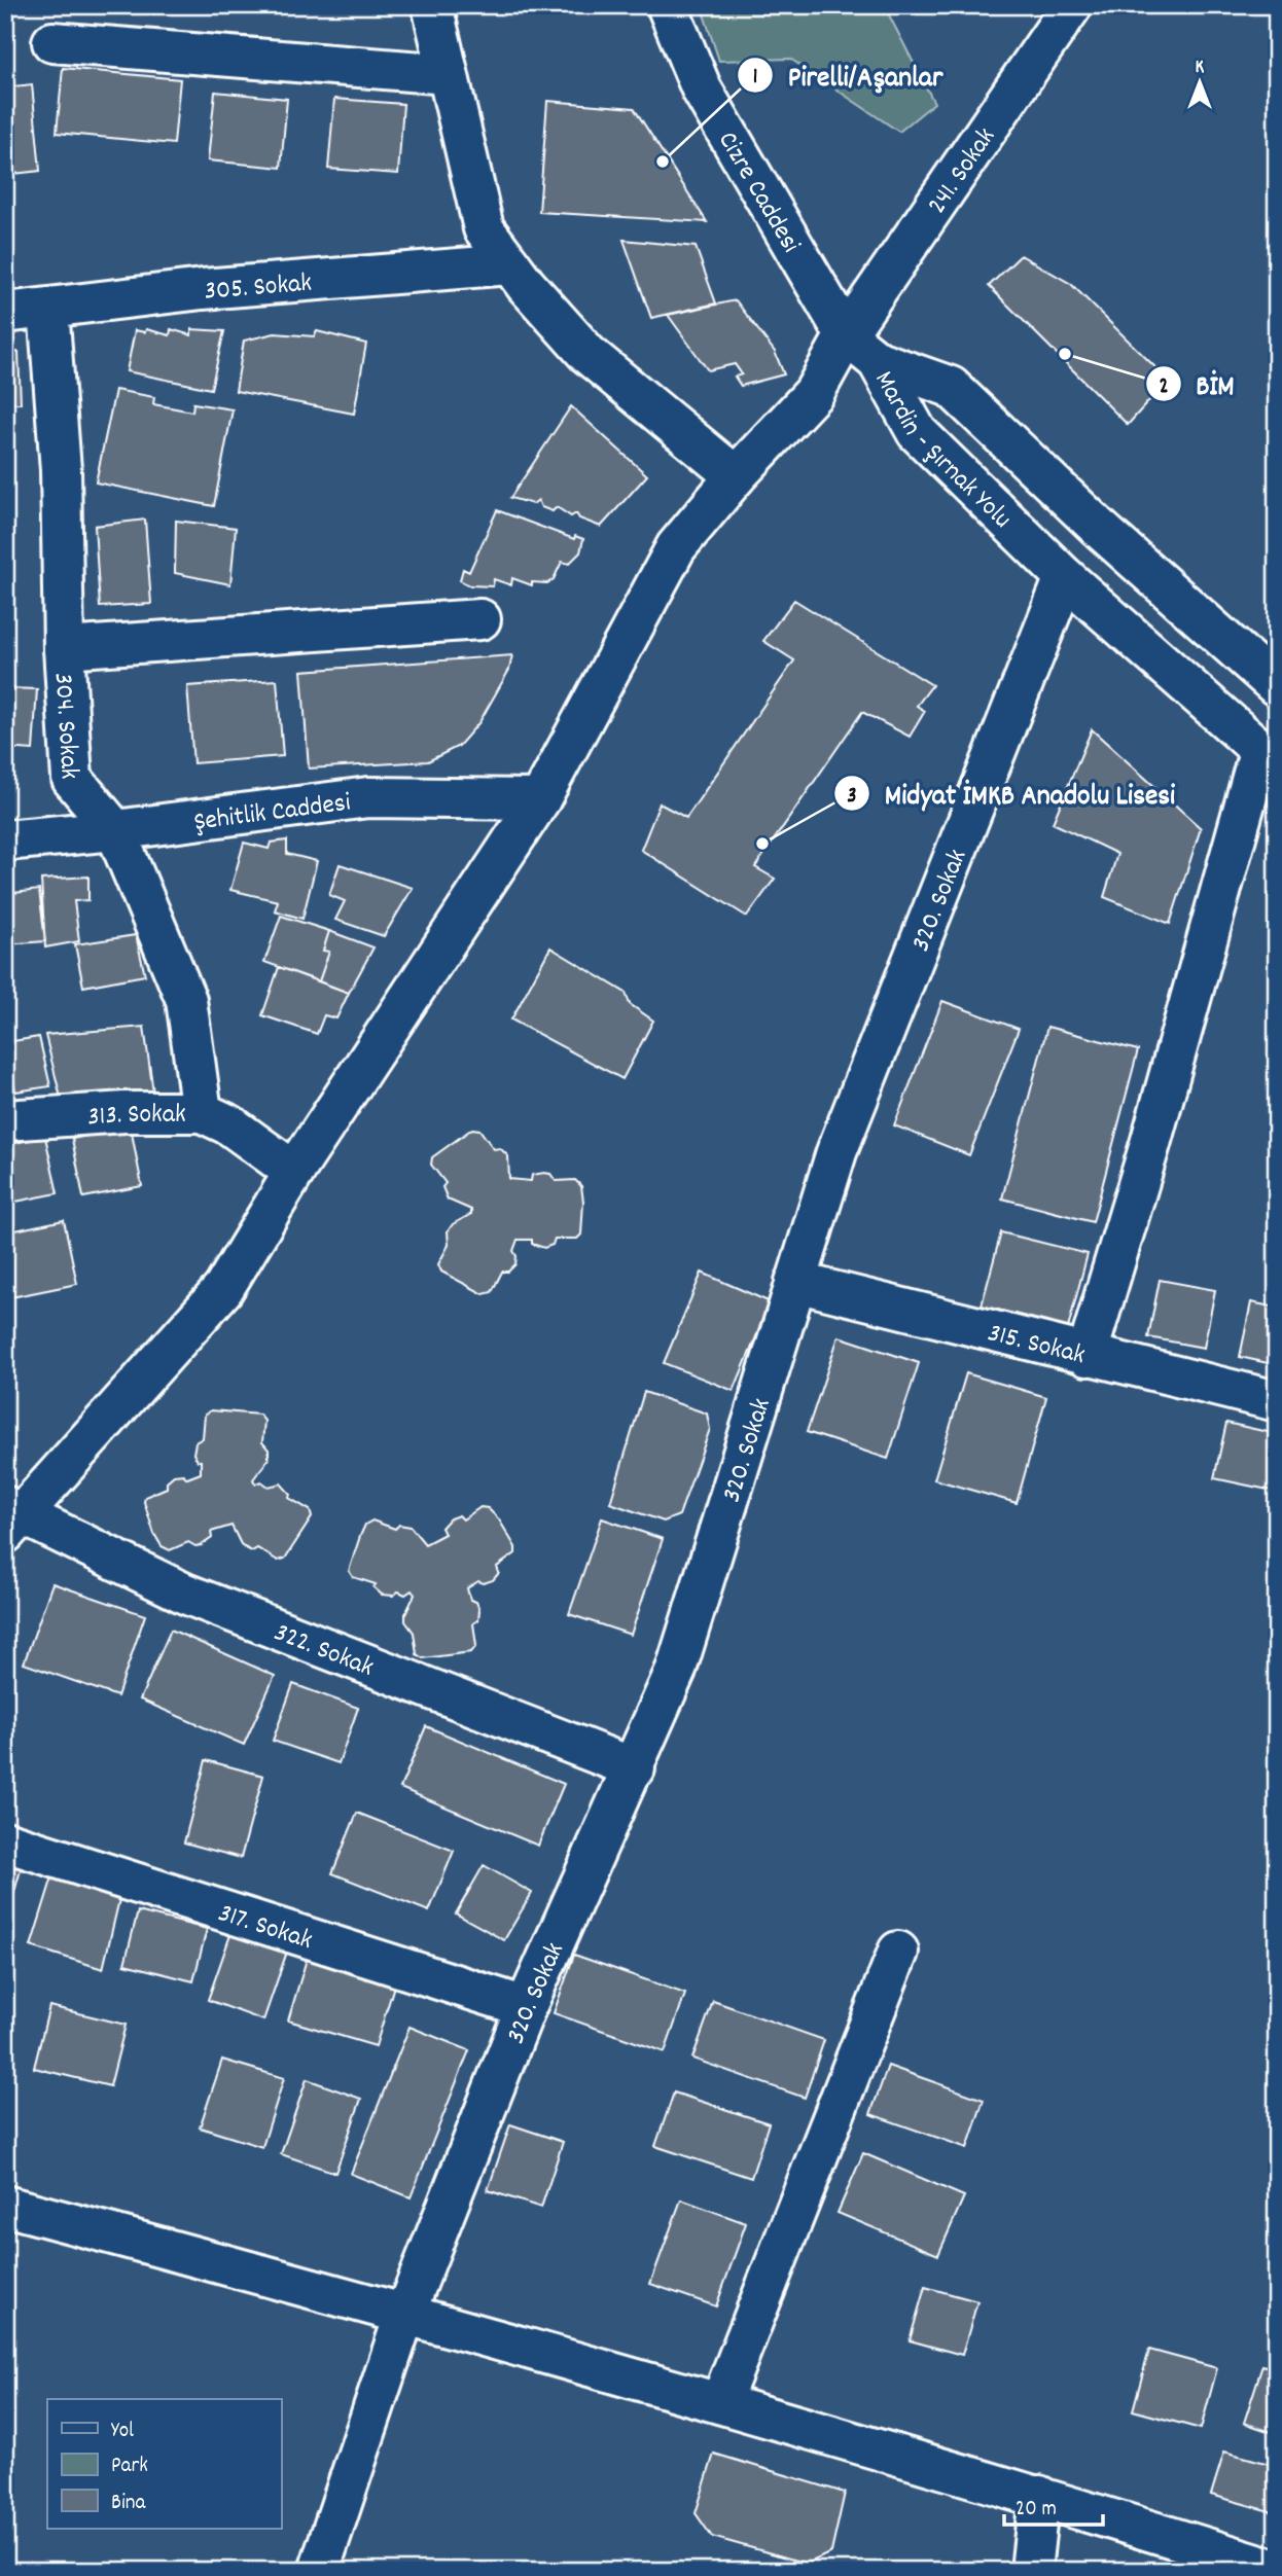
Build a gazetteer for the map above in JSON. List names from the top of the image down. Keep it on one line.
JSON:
{"streets":{"street":["241. Sokak","Cizre Caddesi","305. Sokak","Mardin - Şırnak Yolu","304. Sokak","Şehitlik Caddesi","320. Sokak","313. Sokak","315. Sokak","322. Sokak","317. Sokak"]},"crossings":[["241. Sokak","Cizre Caddesi"],["241. Sokak","Şehitlik Caddesi"],["241. Sokak","313. Sokak"],["241. Sokak","322. Sokak"],["Cizre Caddesi","Mardin - Şırnak Yolu"],["305. Sokak","304. Sokak"],["Mardin - Şırnak Yolu","320. Sokak"],["304. Sokak","Şehitlik Caddesi"],["304. Sokak","313. Sokak"],["320. Sokak","315. Sokak"],["320. Sokak","322. Sokak"],["320. Sokak","317. Sokak"]],"places":["Pirelli/Aşanlar","BİM","Midyat İMKB Anadolu Lisesi"],"legend":["Yol","Park","Bina"],"scale_bar":"20 m","north":"top"}
